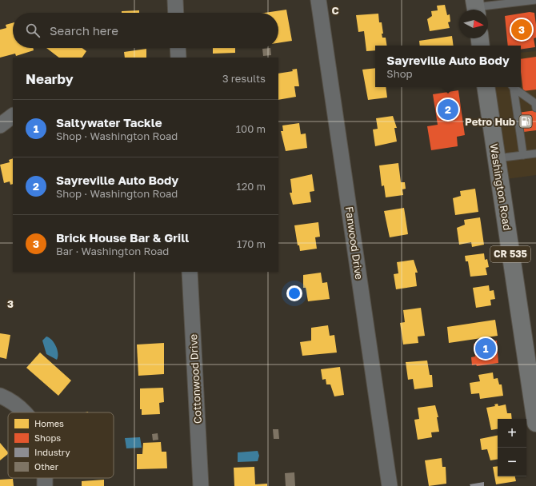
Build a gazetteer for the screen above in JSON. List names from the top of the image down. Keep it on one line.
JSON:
{"streets":{"main road":["Washington Road","CR 535"],"street":["Fanwood Drive","Cottonwood Drive"]},"places":{"fuel station":["Petro Hub"]},"legend":["Homes","Shops","Industry","Other"],"north":"right","page":{"search":"Search here","pins":["3","2","1"],"popup":["Sayreville Auto Body","Shop"],"heading":["Nearby","3 results"],"list":[{"mark":"1","name":"Saltywater Tackle","note":"Shop · Washington Road","value":"100 m"},{"mark":"2","name":"Sayreville Auto Body","note":"Shop · Washington Road","value":"120 m"},{"mark":"3","name":"Brick House Bar & Grill","note":"Bar · Washington Road","value":"170 m"}],"map_buttons":["+","−"]},"grid":{"columns":["C"],"rows":["3"]}}
